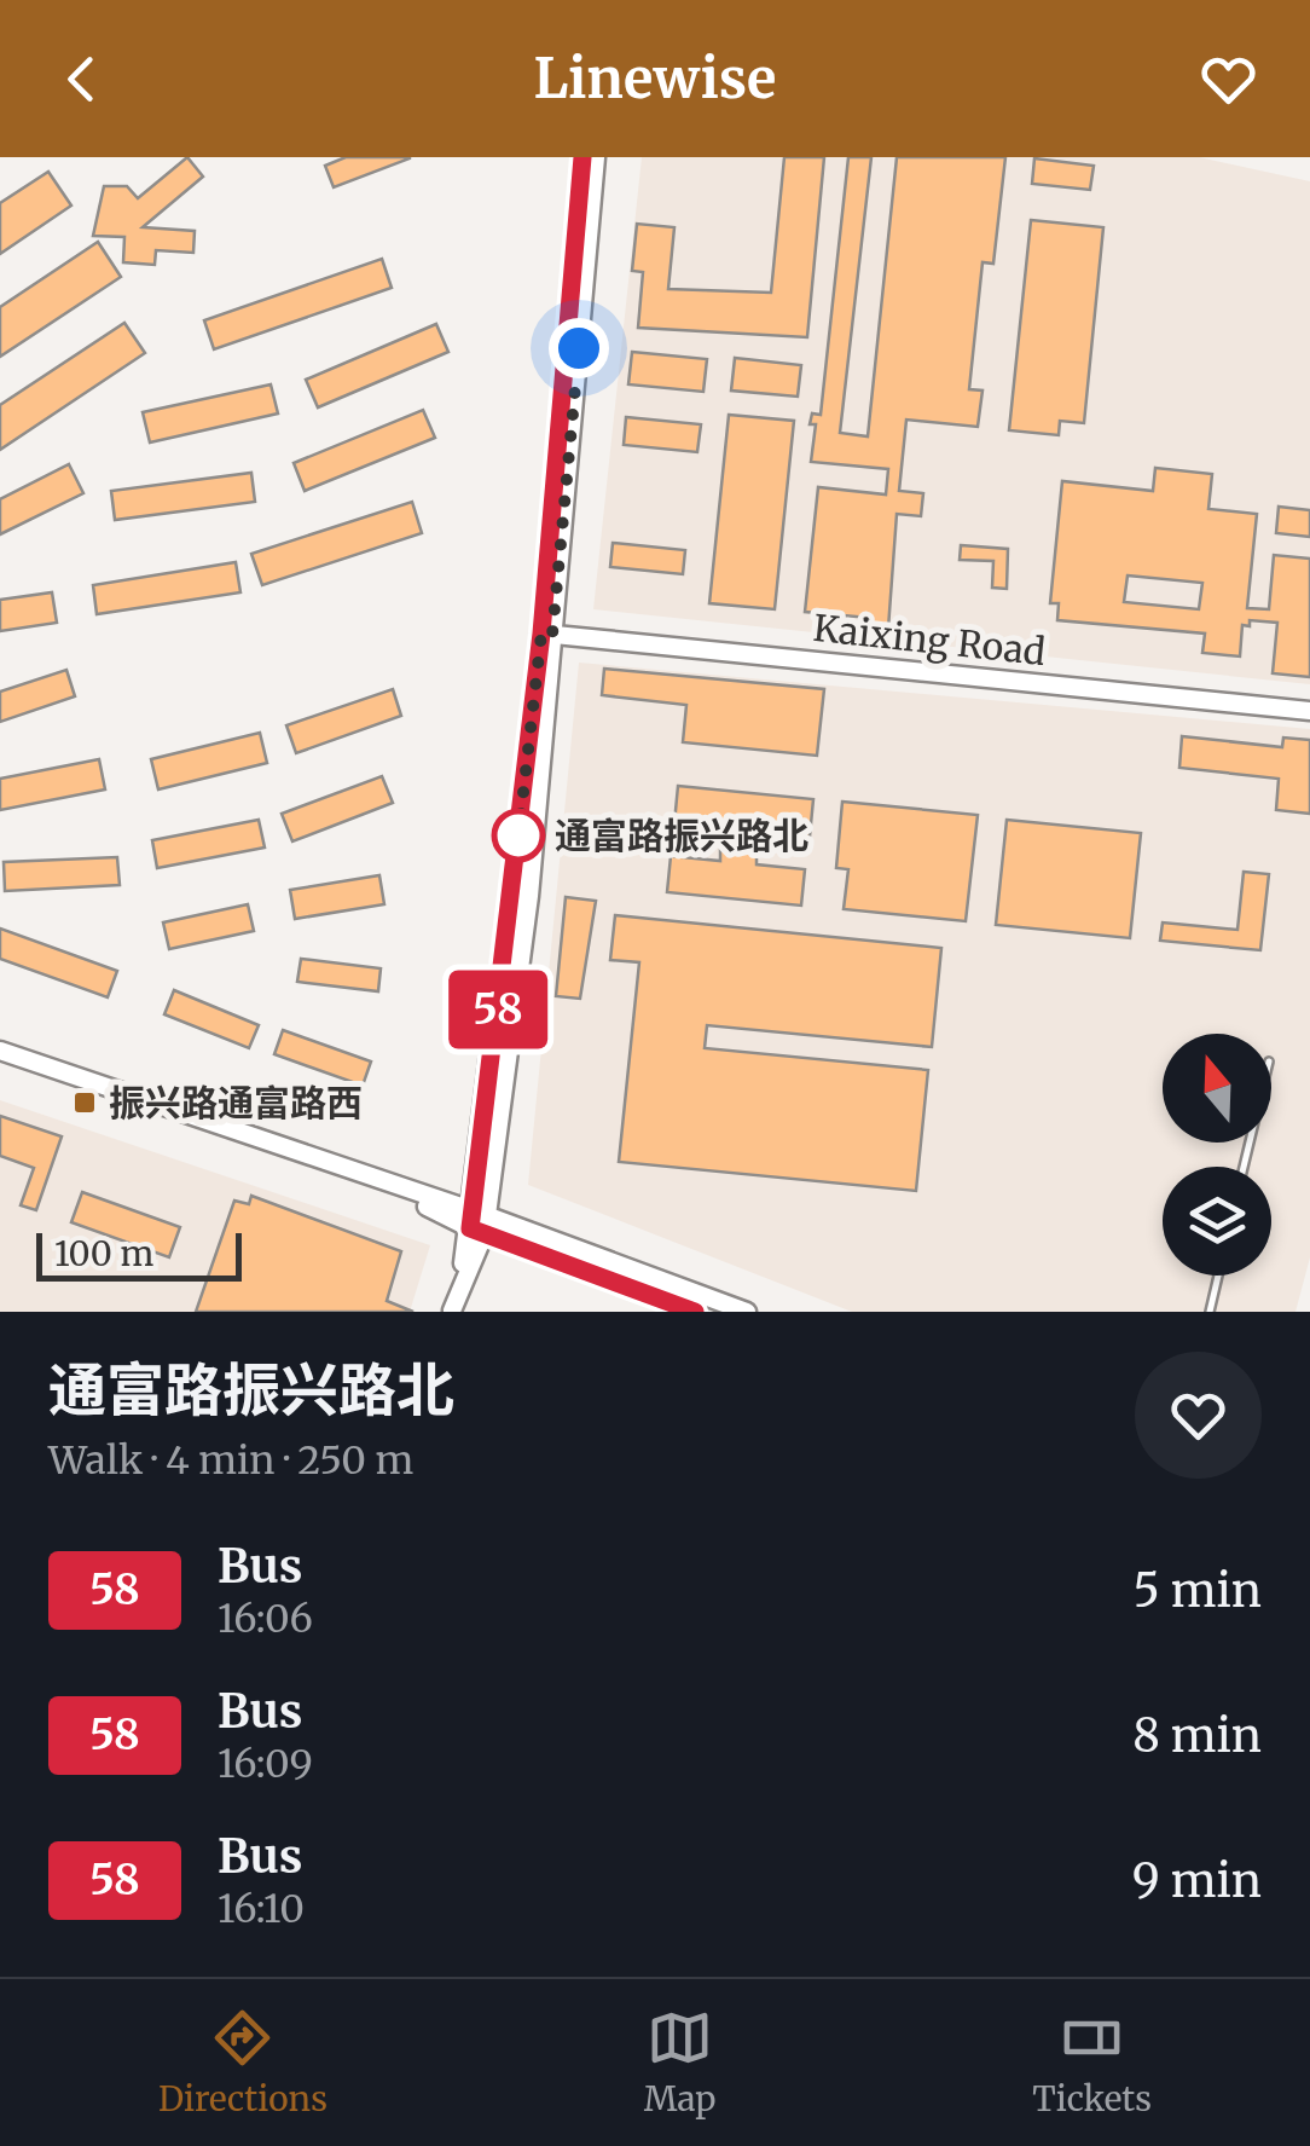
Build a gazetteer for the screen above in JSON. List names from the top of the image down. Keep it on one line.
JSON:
{"streets":{"main road":["Kaixing Road"]},"places":{"other":["通富路振兴路北"],"transit":["振兴路通富路西"]},"lines":["bus line 58"],"scale_bar":"100 m","north":"top","page":{"header":"Linewise","on_map":"58","scale":"100 m","heading":["通富路振兴路北","Walk · 4 min · 250 m"],"list":[{"mark":"58","name":"Bus","note":"16:06","value":"5 min"},{"mark":"58","name":"Bus","note":"16:09","value":"8 min"},{"mark":"58","name":"Bus","note":"16:10","value":"9 min"}],"tabs":["Directions","Map","Tickets"]}}
